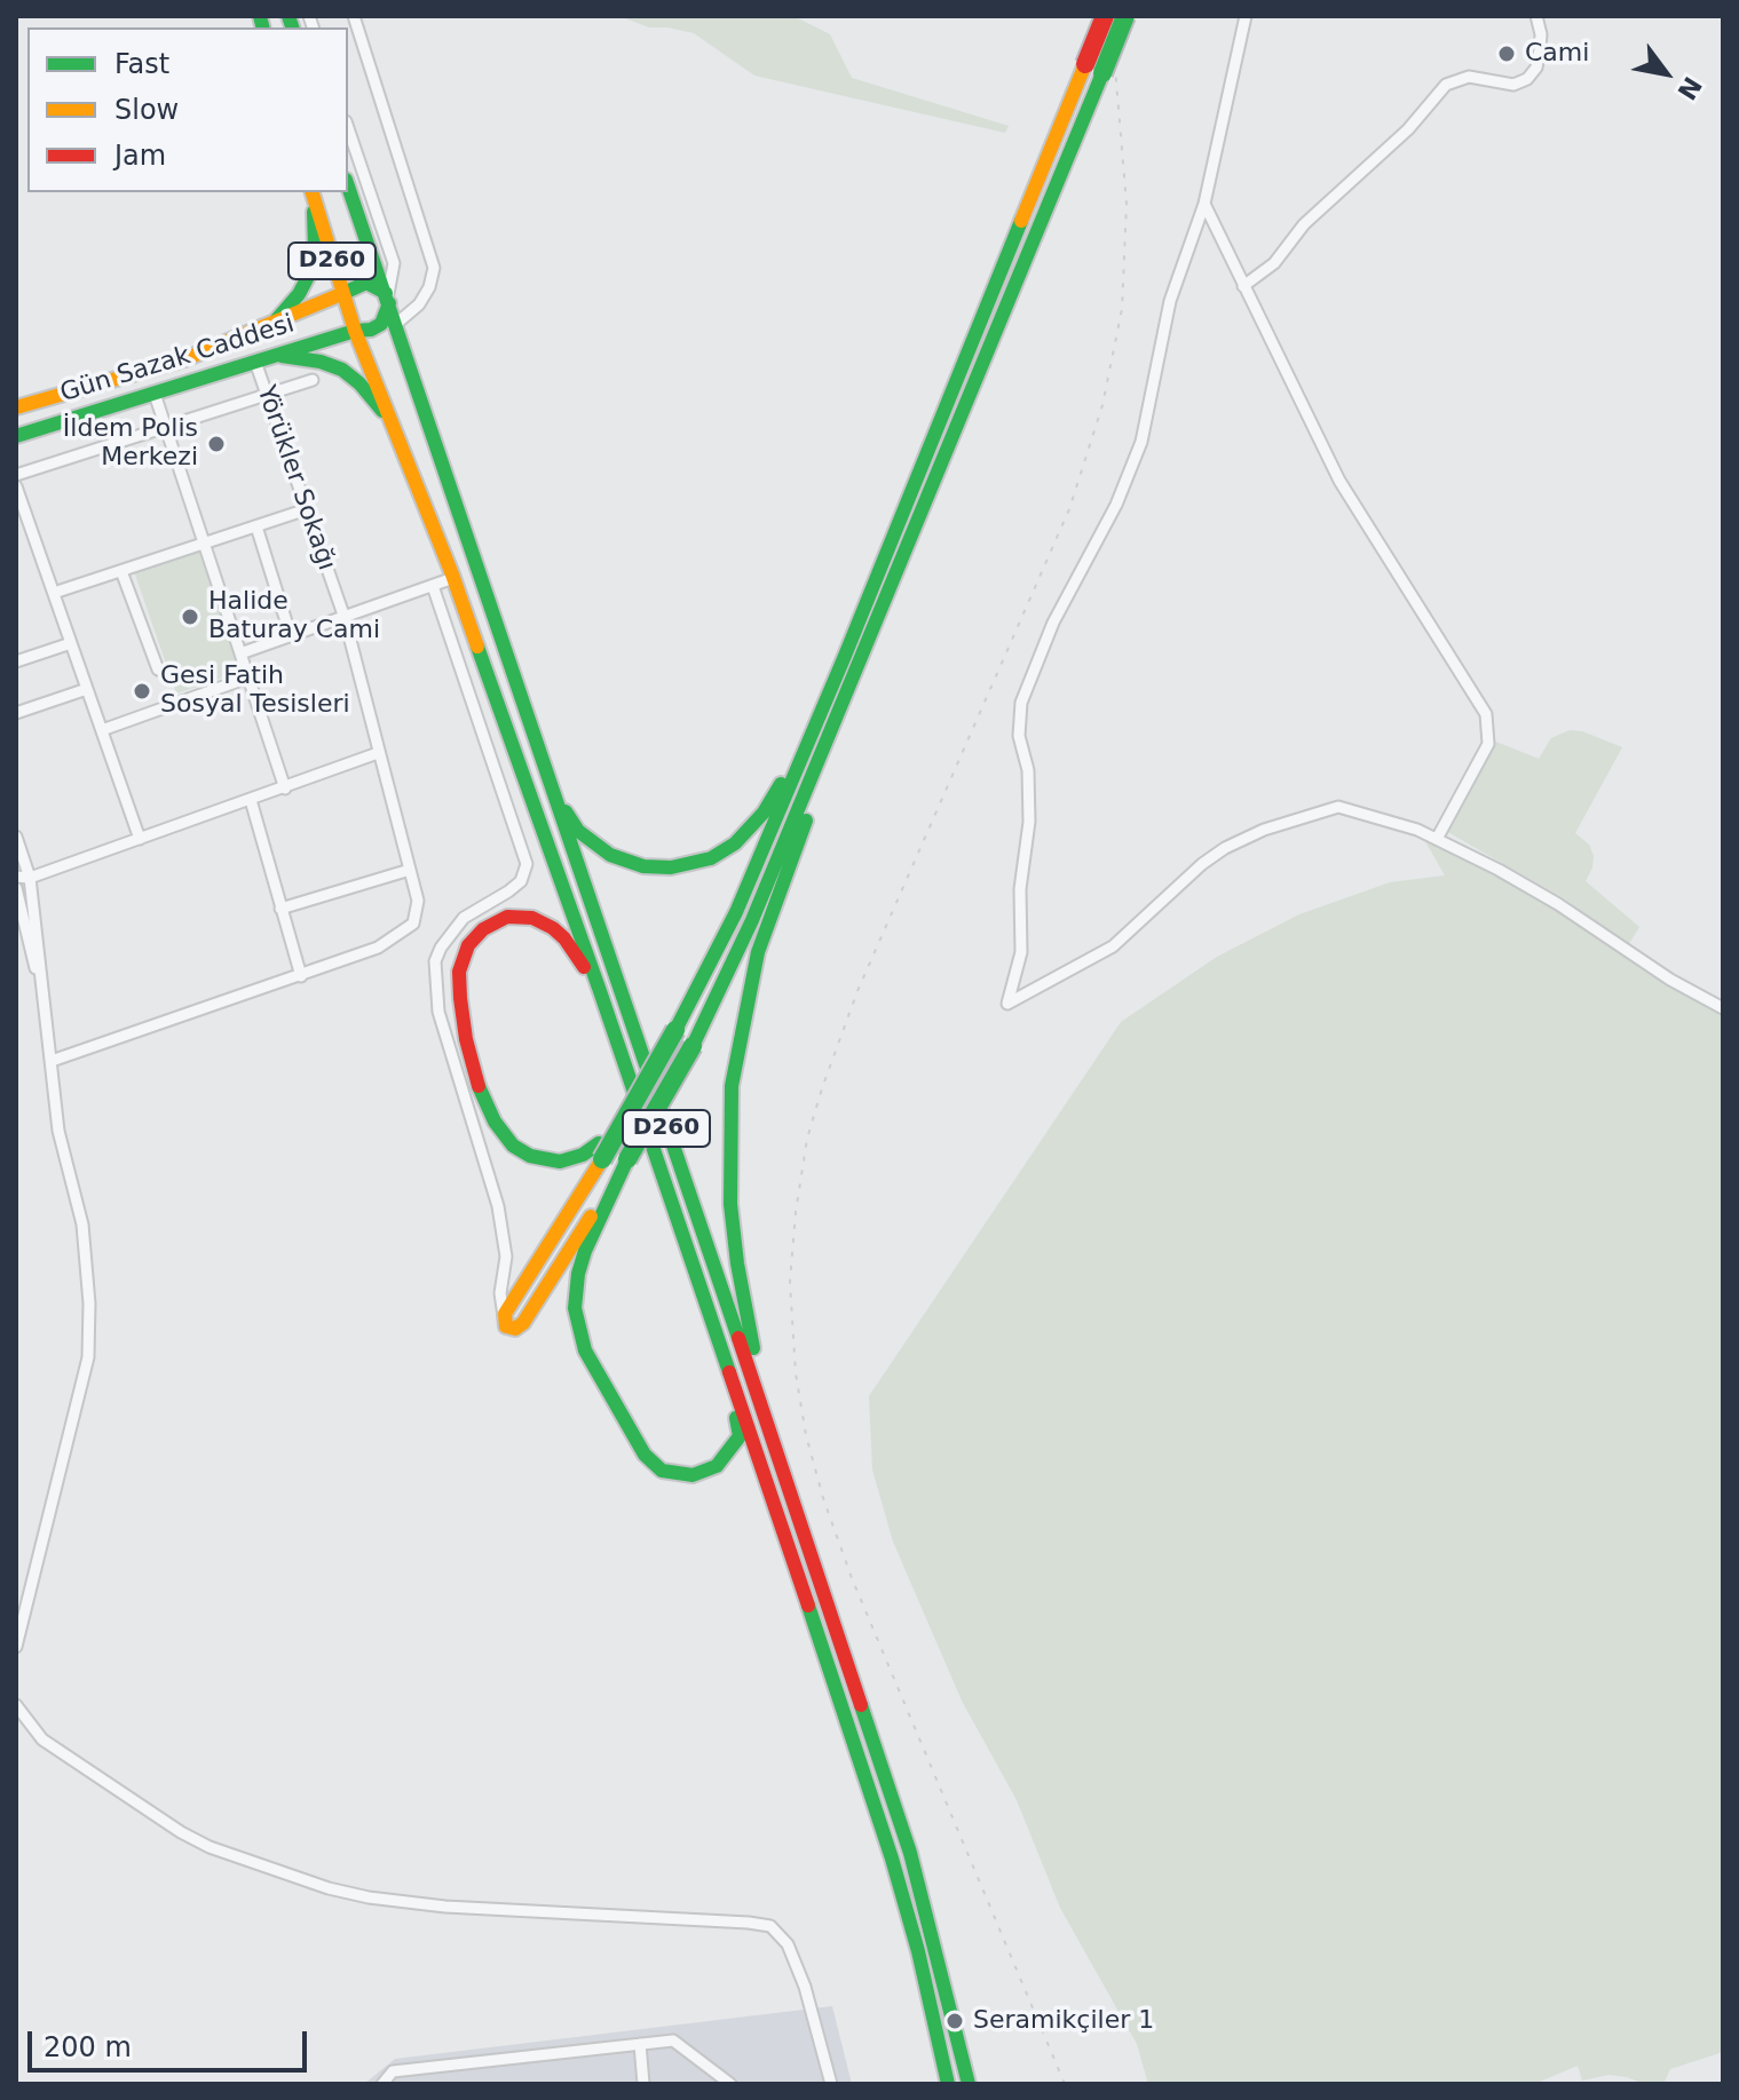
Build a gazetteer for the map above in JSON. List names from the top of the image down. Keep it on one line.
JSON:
{"streets":{"main road":["D260","Gün Sazak Caddesi"],"street":["Yörükler Sokağı"]},"crossings":[["D260","Gün Sazak Caddesi"],["Gün Sazak Caddesi","Yörükler Sokağı"]],"places":["Cami","İldem Polis Merkezi","Halide Baturay Cami","Gesi Fatih Sosyal Tesisleri","Seramikçiler 1"],"legend":["Fast","Slow","Jam"],"scale_bar":"200 m","north":"bottom right"}
